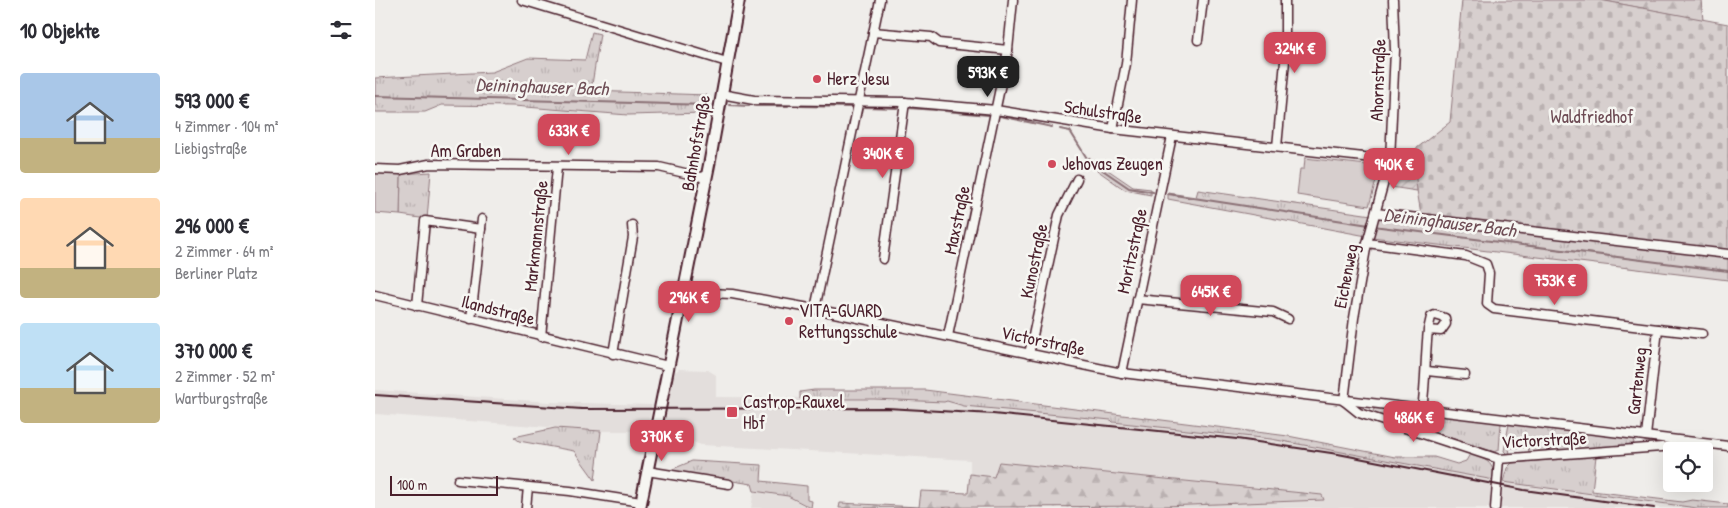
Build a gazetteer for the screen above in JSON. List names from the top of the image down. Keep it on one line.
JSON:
{"streets":{"main road":["Bahnhofstraße"],"street":["Ahornstraße","Schulstraße","Am Graben","Maxstraße","Markmannstraße","Moritzstraße","Kunostraße","Eichenweg","Ilandstraße","Victorstraße","Gartenweg"]},"crossings":[["Ahornstraße","Schulstraße"],["Ahornstraße","Eichenweg"],["Schulstraße","Bahnhofstraße"],["Schulstraße","Maxstraße"],["Schulstraße","Moritzstraße"],["Schulstraße","Eichenweg"],["Bahnhofstraße","Am Graben"],["Bahnhofstraße","Ilandstraße"],["Bahnhofstraße","Victorstraße"],["Am Graben","Markmannstraße"],["Maxstraße","Victorstraße"],["Markmannstraße","Ilandstraße"],["Moritzstraße","Victorstraße"],["Kunostraße","Victorstraße"],["Eichenweg","Victorstraße"],["Eichenweg","Gartenweg"],["Victorstraße","Gartenweg"]],"water":["Deininghauser Bach"],"parks":["Waldfriedhof"],"places":{"other":["Herz Jesu","Jehovas Zeugen","VITA-GUARD Rettungsschule"],"transit":["Castrop-Rauxel Hbf"]},"scale_bar":"100 m","page":{"heading":"10 Objekte","price":["324K €","593K €","633K €","340K €","940K €","753K €","645K €","296K €","486K €","370K €"],"list":[{"name":"593 000 €","note":"4 Zimmer · 104 m² · Liebigstraße"},{"name":"296 000 €","note":"2 Zimmer · 64 m² · Berliner Platz"},{"name":"370 000 €","note":"2 Zimmer · 52 m² · Wartburgstraße"}],"scale":"100 m"}}
